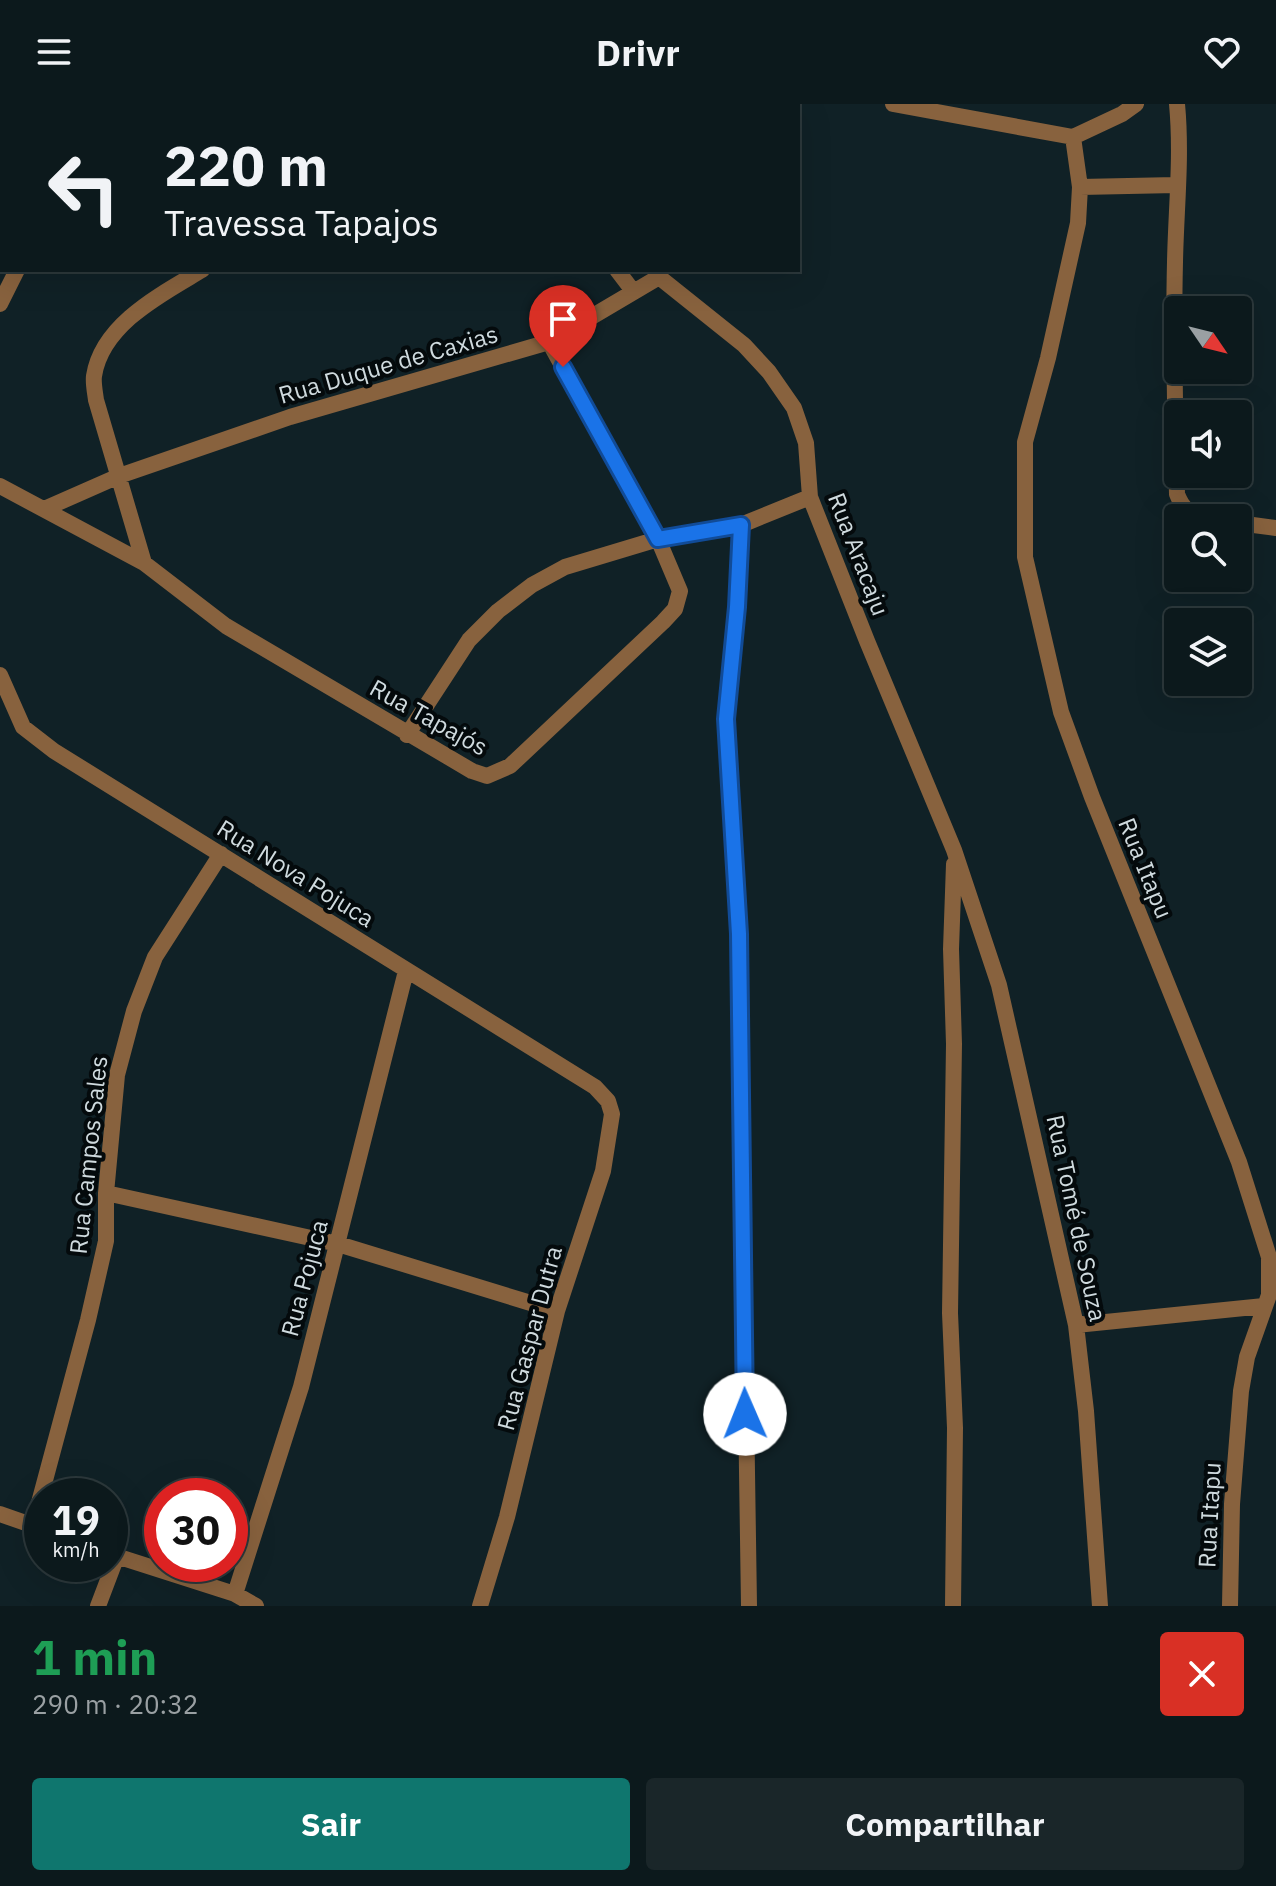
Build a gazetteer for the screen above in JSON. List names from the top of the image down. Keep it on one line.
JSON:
{"streets":{"street":["Rua Duque de Caxias","Rua Aracaju","Rua Tapajós","Rua Itapu","Rua Nova Pojuca","Rua Campos Sales","Rua Tomé de Souza","Rua Pojuca","Rua Gaspar Dutra"]},"crossings":[["Rua Duque de Caxias","Rua Aracaju"],["Rua Duque de Caxias","Rua Tapajós"],["Rua Aracaju","Rua Tomé de Souza"],["Rua Nova Pojuca","Rua Campos Sales"],["Rua Nova Pojuca","Rua Pojuca"],["Rua Nova Pojuca","Rua Gaspar Dutra"]],"north":"bottom right","page":{"header":"Drivr","turn":["220 m","Travessa Tapajos"],"speed":"19 km/h","limit":"30","heading":["1 min","290 m · 20:32"],"buttons":["Sair","Compartilhar"]}}
